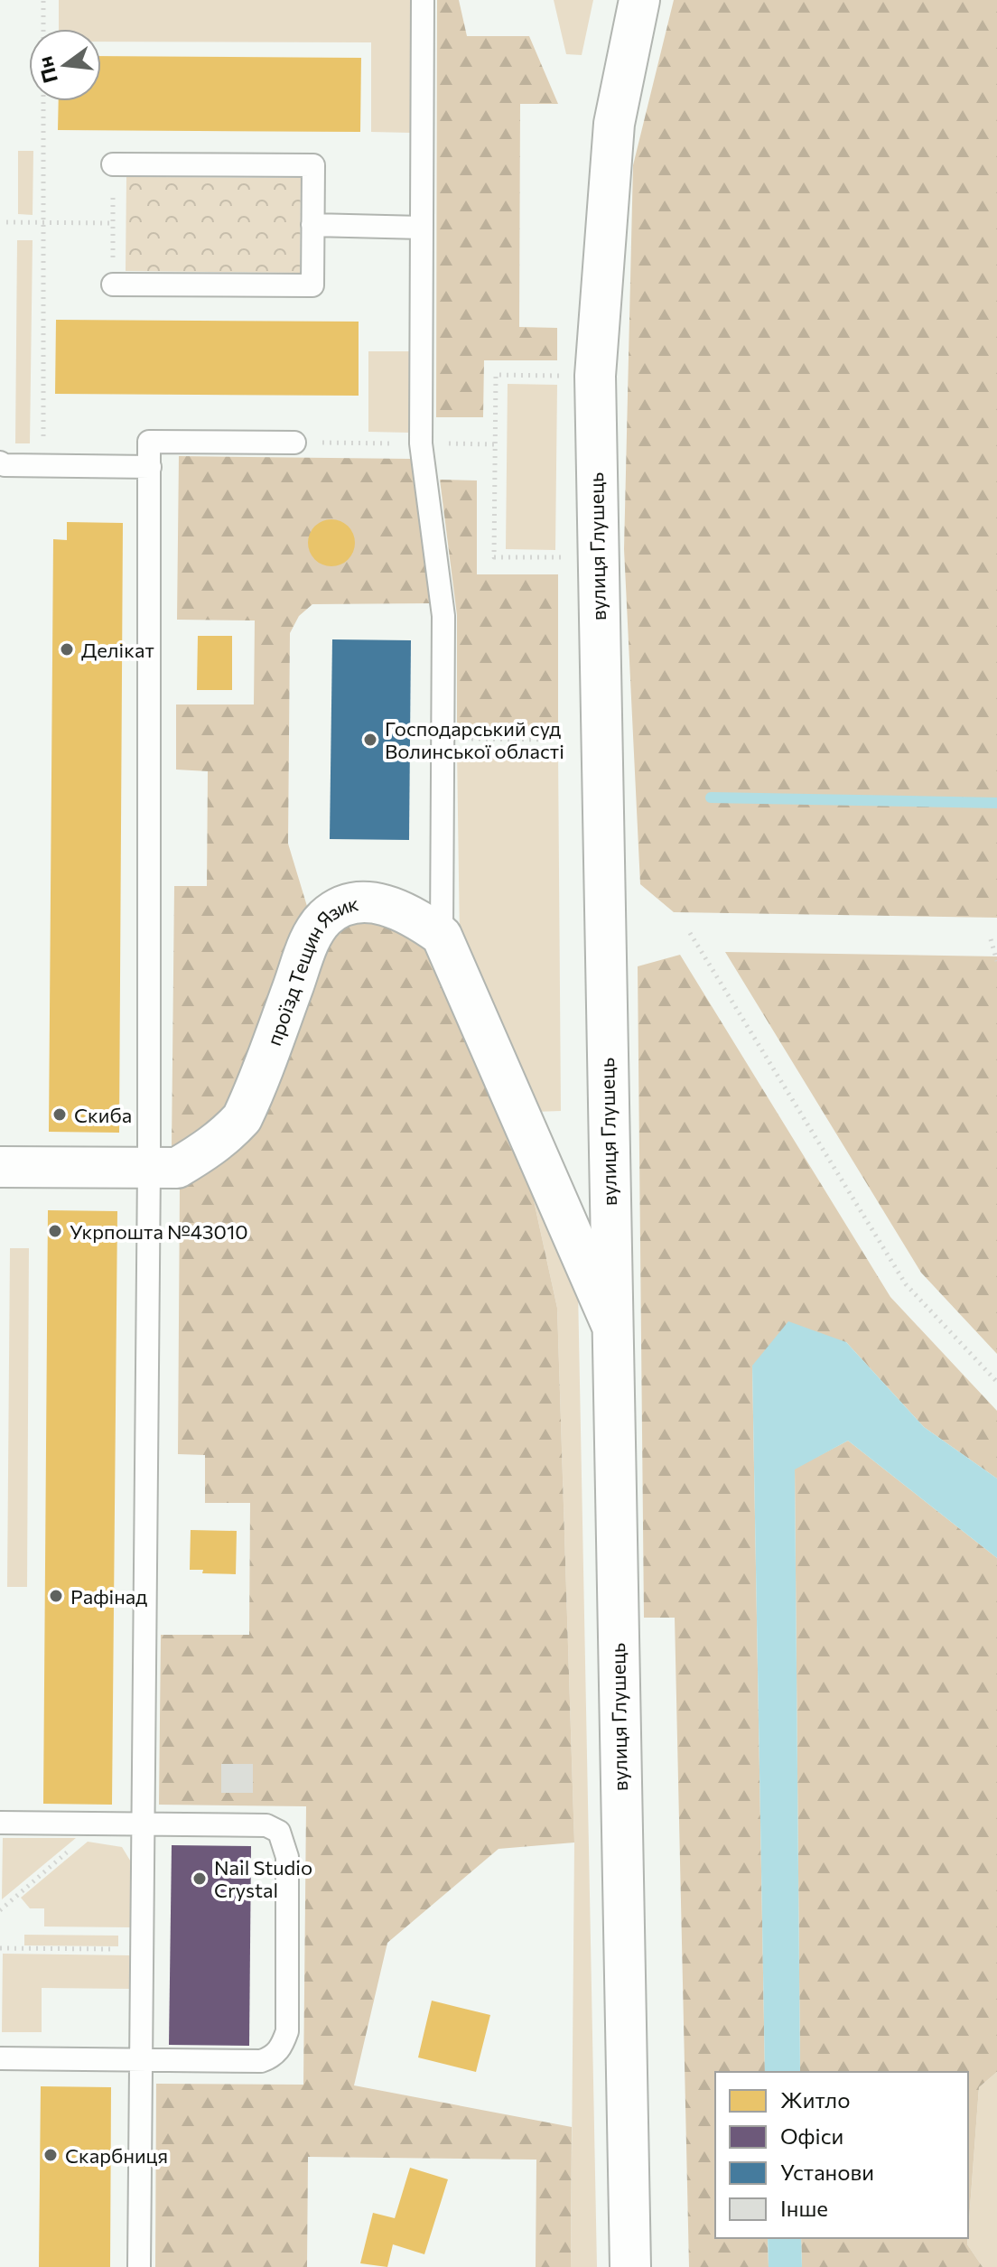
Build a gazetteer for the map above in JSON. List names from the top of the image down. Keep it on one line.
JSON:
{"streets":{"street":["вулиця Глушець","проїзд Тещин Язик"]},"places":["Делікат","Господарський суд Волинської області","Скиба","Укрпошта №43010","Рафінад","Nail Studio Crystal","Скарбниця"],"legend":["Житло","Офіси","Установи","Інше"],"north":"left"}
